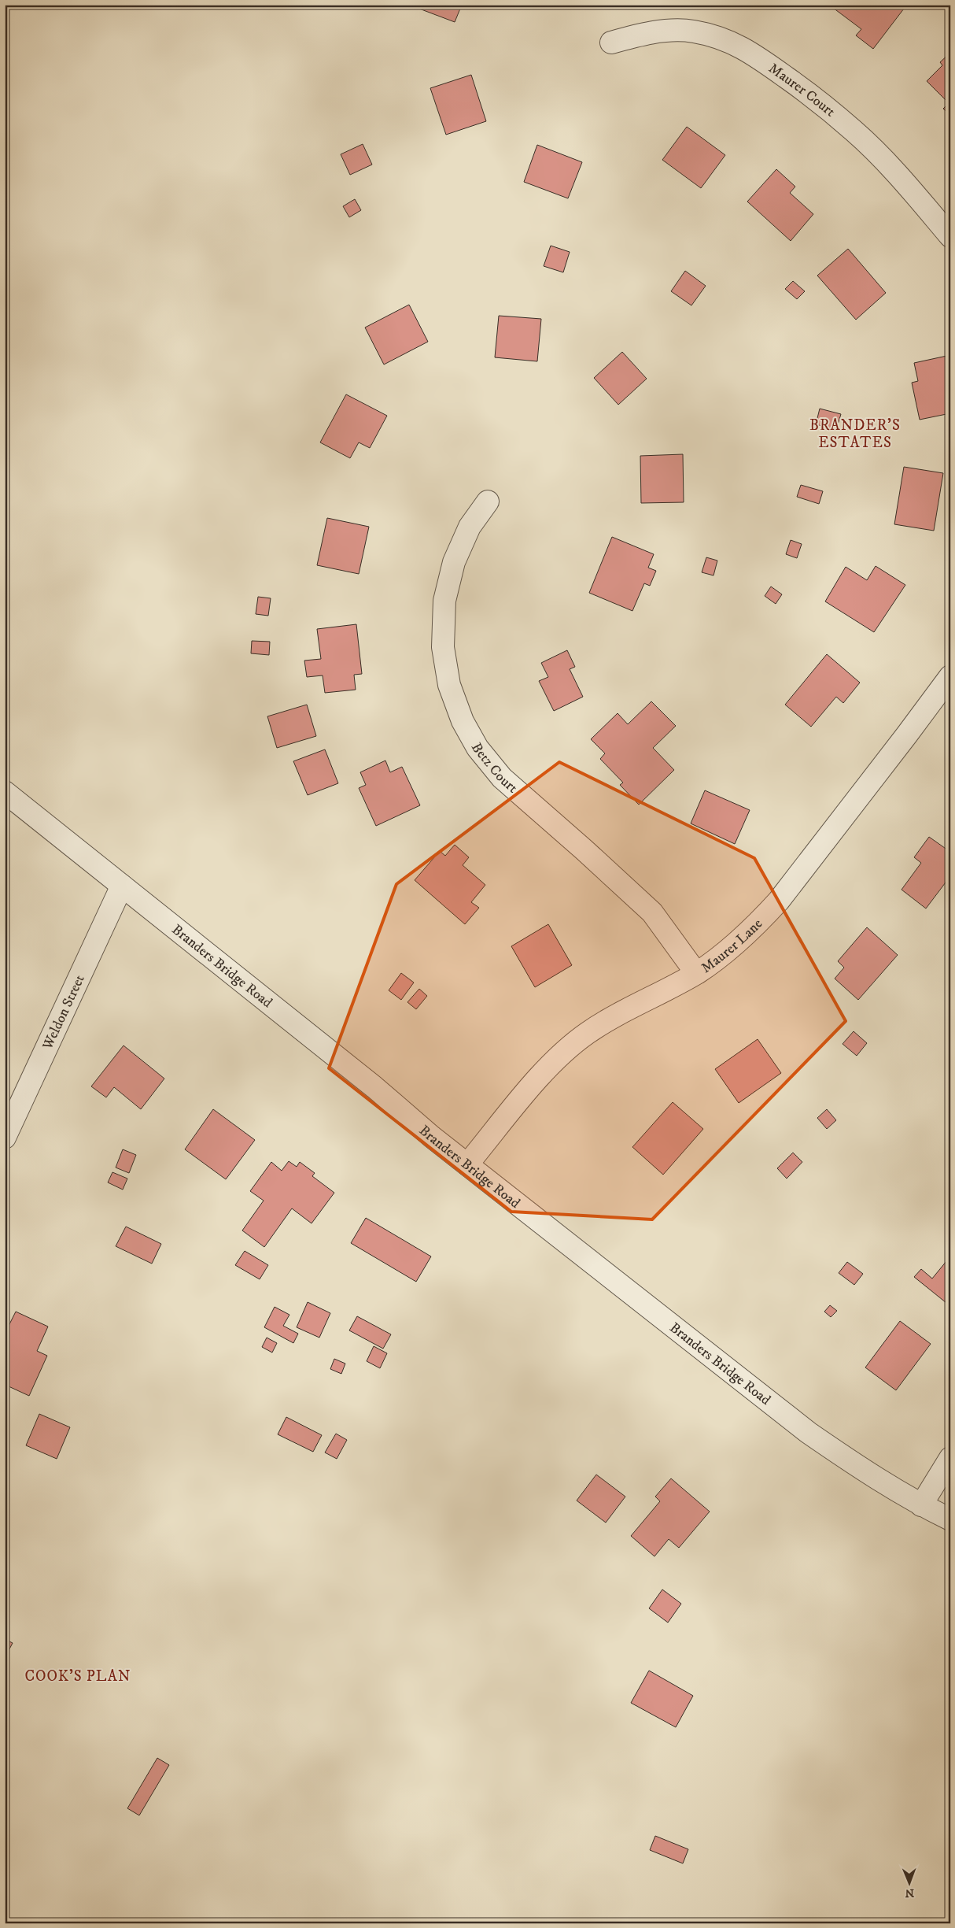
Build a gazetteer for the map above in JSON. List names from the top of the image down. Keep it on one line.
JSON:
{"streets":{"street":["Maurer Court","Betz Court","Maurer Lane","Branders Bridge Road","Weldon Street"]},"crossings":[["Betz Court","Maurer Lane"],["Maurer Lane","Branders Bridge Road"],["Branders Bridge Road","Weldon Street"]],"districts":["BRANDER'S ESTATES","COOK'S PLAN"],"north":"bottom"}
